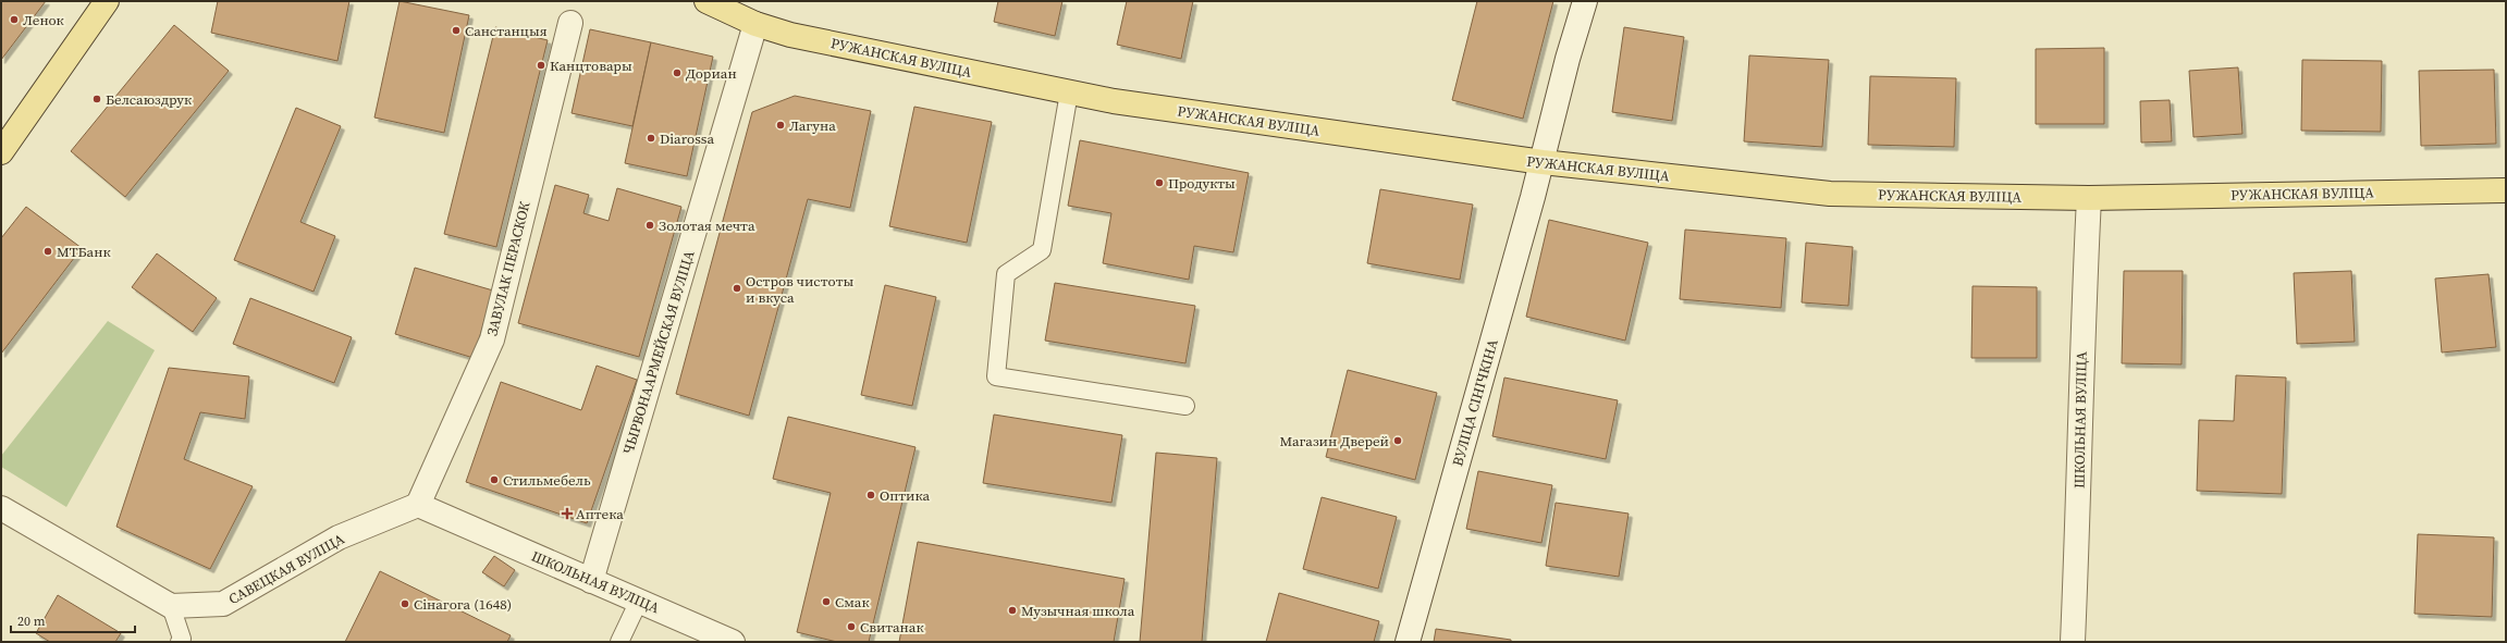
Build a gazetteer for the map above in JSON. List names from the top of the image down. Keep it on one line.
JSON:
{"streets":{"main road":["РУЖАНСКАЯ ВУЛІЦА"],"street":["ЗАВУЛАК ПЕРАСКОК","ЧЫРВОНААРМЕЙСКАЯ ВУЛІЦА","ВУЛІЦА СІНІЧКІНА","ШКОЛЬНАЯ ВУЛІЦА","САВЕЦКАЯ ВУЛІЦА"]},"crossings":[["РУЖАНСКАЯ ВУЛІЦА","ЧЫРВОНААРМЕЙСКАЯ ВУЛІЦА"],["РУЖАНСКАЯ ВУЛІЦА","ВУЛІЦА СІНІЧКІНА"],["РУЖАНСКАЯ ВУЛІЦА","ШКОЛЬНАЯ ВУЛІЦА"],["ЗАВУЛАК ПЕРАСКОК","ШКОЛЬНАЯ ВУЛІЦА"],["ЗАВУЛАК ПЕРАСКОК","САВЕЦКАЯ ВУЛІЦА"],["ЧЫРВОНААРМЕЙСКАЯ ВУЛІЦА","ШКОЛЬНАЯ ВУЛІЦА"],["ШКОЛЬНАЯ ВУЛІЦА","САВЕЦКАЯ ВУЛІЦА"]],"places":{"other":["Ленок","Санстанцыя","Канцтовары","Дориан","Белсаюздрук","Лагуна","Diarossa","Продукты","Золотая мечта","МТБанк","Остров чистоты и вкуса","Магазин Дверей","Стильмебель","Оптика","Смак","Сінагога (1648)","Музычная школа","Свитанак"],"health":["Аптека"]},"scale_bar":"20 m"}
